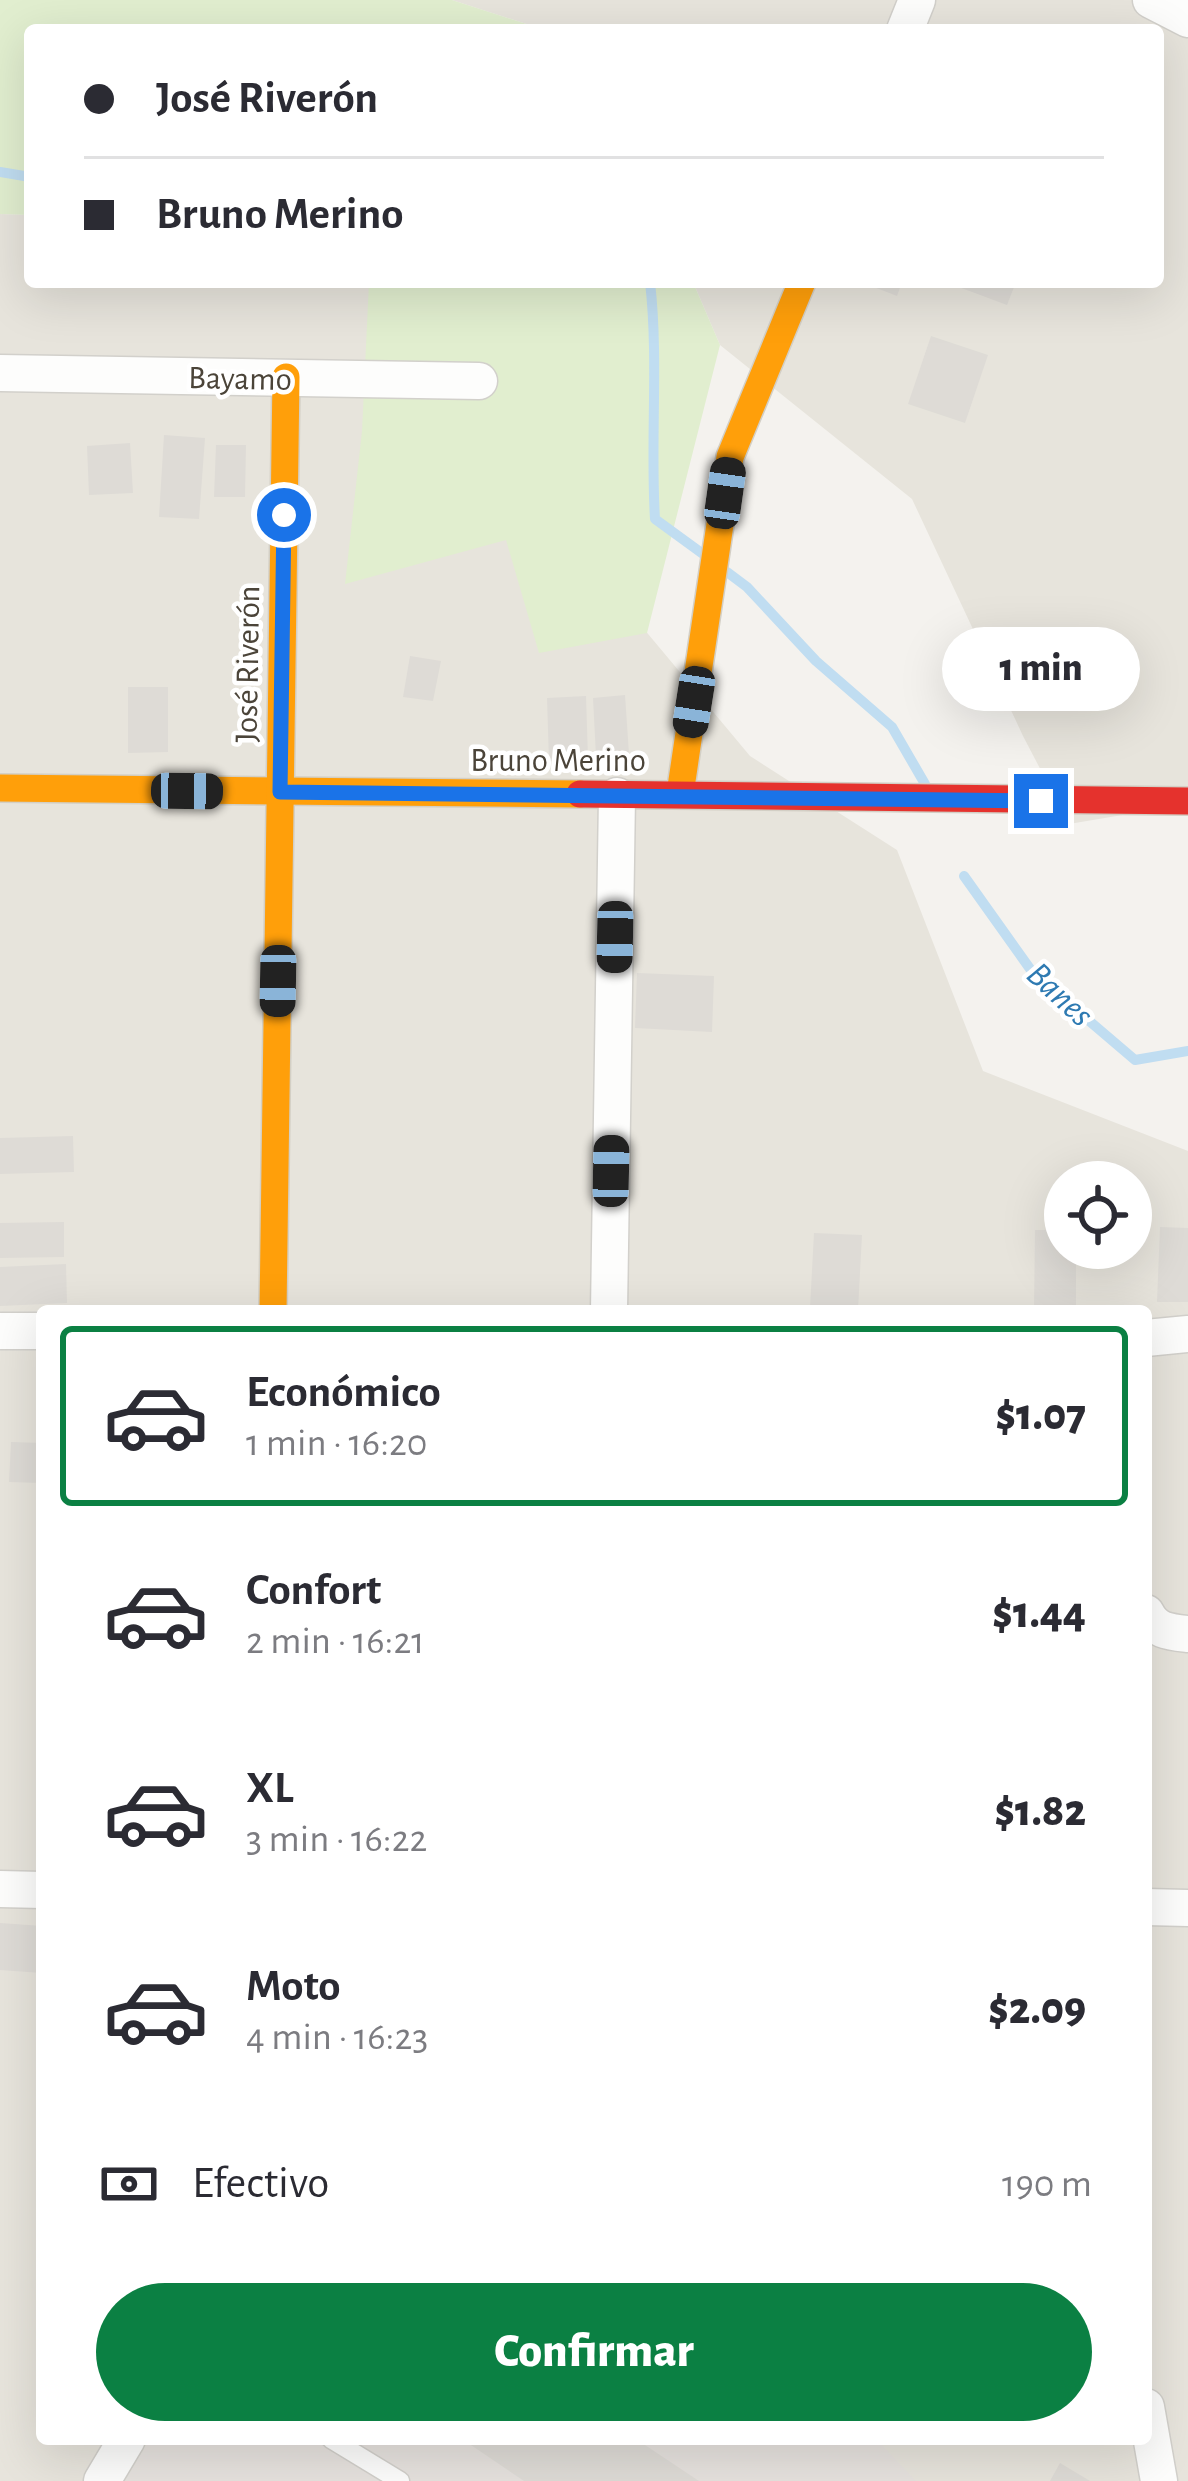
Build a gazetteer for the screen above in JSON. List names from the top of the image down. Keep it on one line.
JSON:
{"streets":{"street":["Bayamo","José Riverón","Bruno Merino"]},"crossings":[["Bayamo","José Riverón"],["José Riverón","Bruno Merino"]],"water":["Banes"],"page":{"banner":["José Riverón","Bruno Merino"],"bubble":"1 min","list":[{"name":"Económico","note":"1 min · 16:20","value":"$1.07"},{"name":"Confort","note":"2 min · 16:21","value":"$1.44"},{"name":"XL","note":"3 min · 16:22","value":"$1.82"},{"name":"Moto","note":"4 min · 16:23","value":"$2.09"}],"pay":["Efectivo","190 m"],"buttons":"Confirmar"}}
